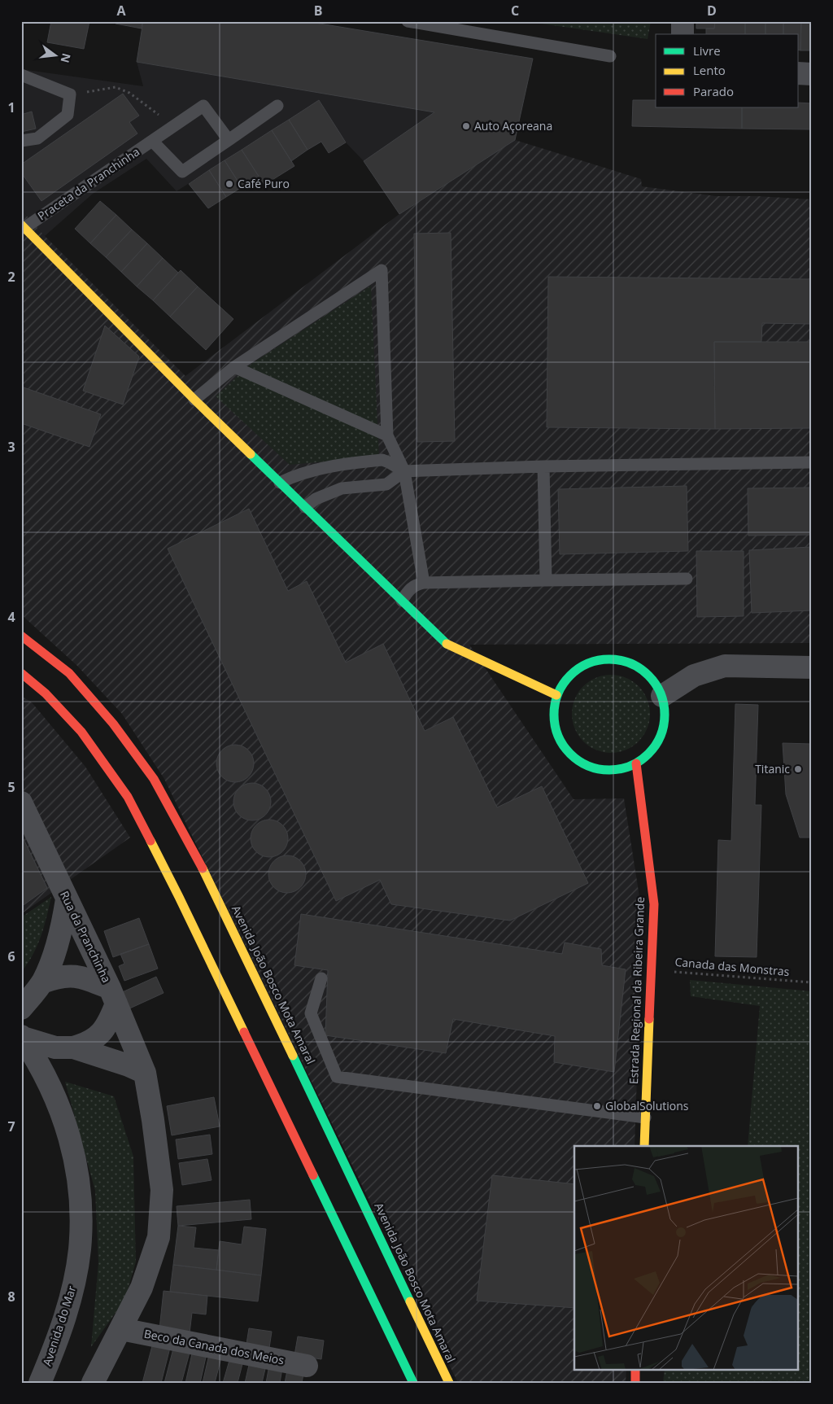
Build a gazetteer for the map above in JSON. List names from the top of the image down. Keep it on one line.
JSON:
{"streets":{"main road":["Avenida João Bosco Mota Amaral","Estrada Regional da Ribeira Grande"],"street":["Rua da Pranchinha","Avenida do Mar","Beco da Canada dos Meios"],"lane":["Praceta da Pranchinha"],"path":["Canada das Monstras"]},"crossings":[["Rua da Pranchinha","Beco da Canada dos Meios"],["Canada das Monstras","Estrada Regional da Ribeira Grande"]],"places":["Auto Açoreana","Café Puro","Titanic","GlobalSolutions"],"legend":["Livre","Lento","Parado"],"north":"right","grid":{"columns":["A","B","C","D"],"rows":["1","2","3","4","5","6","7","8"]}}
